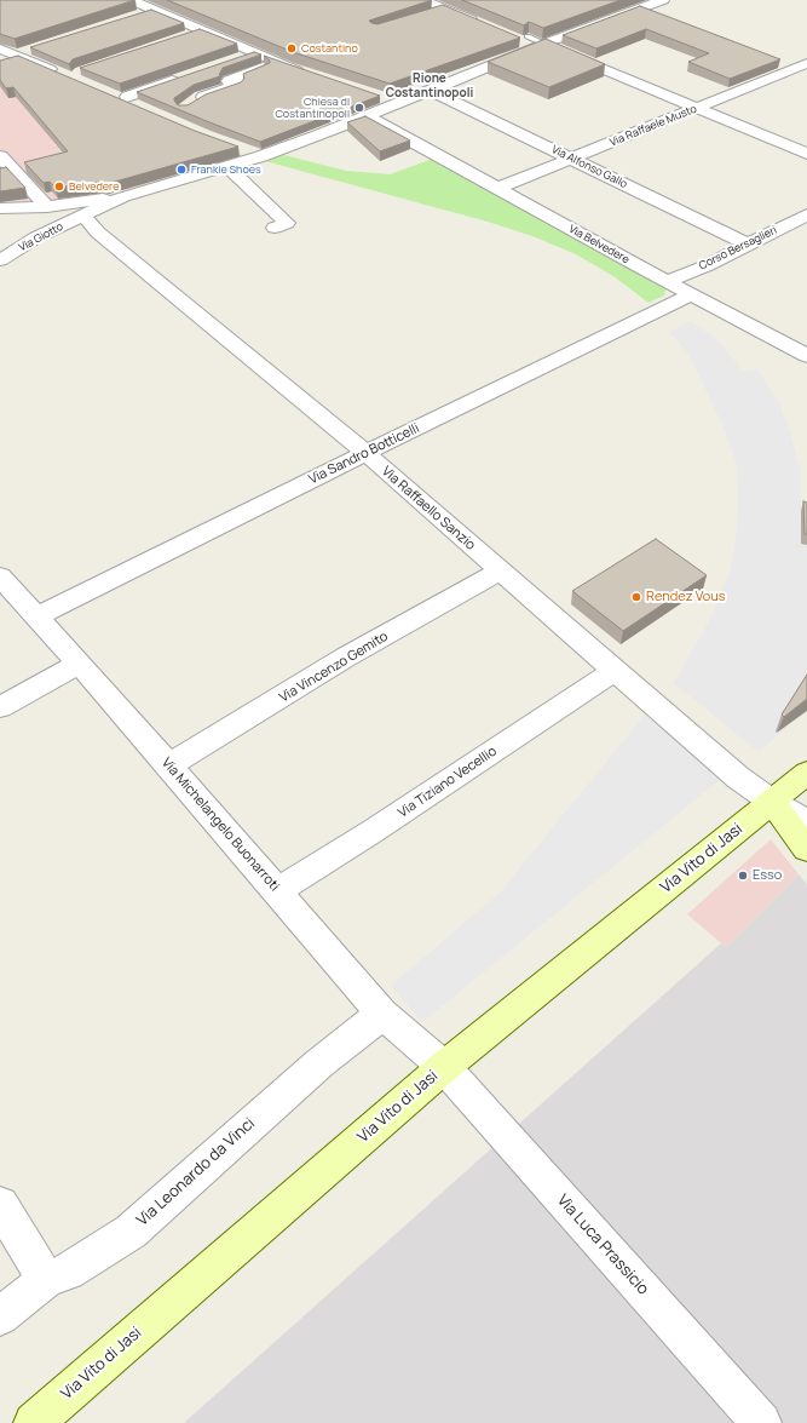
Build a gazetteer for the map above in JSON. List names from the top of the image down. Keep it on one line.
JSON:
{"streets":{"street":["Via Raffaele Musto","Via Alfonso Gallo","Via Giotto","Via Belvedere","Corso Bersaglieri","Via Sandro Botticelli","Via Raffaello Sanzio","Via Vincenzo Gemito","Via Tiziano Vecellio","Via Michelangelo Buonarroti","Via Vito di Jasi","Via Leonardo da Vinci","Via Luca Prassicio"]},"crossings":[["Via Raffaele Musto","Via Alfonso Gallo"],["Via Raffaele Musto","Via Belvedere"],["Via Alfonso Gallo","Corso Bersaglieri"],["Via Giotto","Via Raffaello Sanzio"],["Via Belvedere","Corso Bersaglieri"],["Via Belvedere","Via Sandro Botticelli"],["Via Sandro Botticelli","Via Raffaello Sanzio"],["Via Sandro Botticelli","Via Michelangelo Buonarroti"],["Via Raffaello Sanzio","Via Vincenzo Gemito"],["Via Raffaello Sanzio","Via Tiziano Vecellio"],["Via Raffaello Sanzio","Via Vito di Jasi"],["Via Vincenzo Gemito","Via Michelangelo Buonarroti"],["Via Tiziano Vecellio","Via Michelangelo Buonarroti"],["Via Michelangelo Buonarroti","Via Vito di Jasi"],["Via Michelangelo Buonarroti","Via Leonardo da Vinci"],["Via Michelangelo Buonarroti","Via Luca Prassicio"],["Via Vito di Jasi","Via Luca Prassicio"]],"districts":["Rione Costantinopoli"],"places":["Costantino","Chiesa di Costantinopoli","Frankie Shoes","Belvedere","Rendez Vous","Esso"]}
